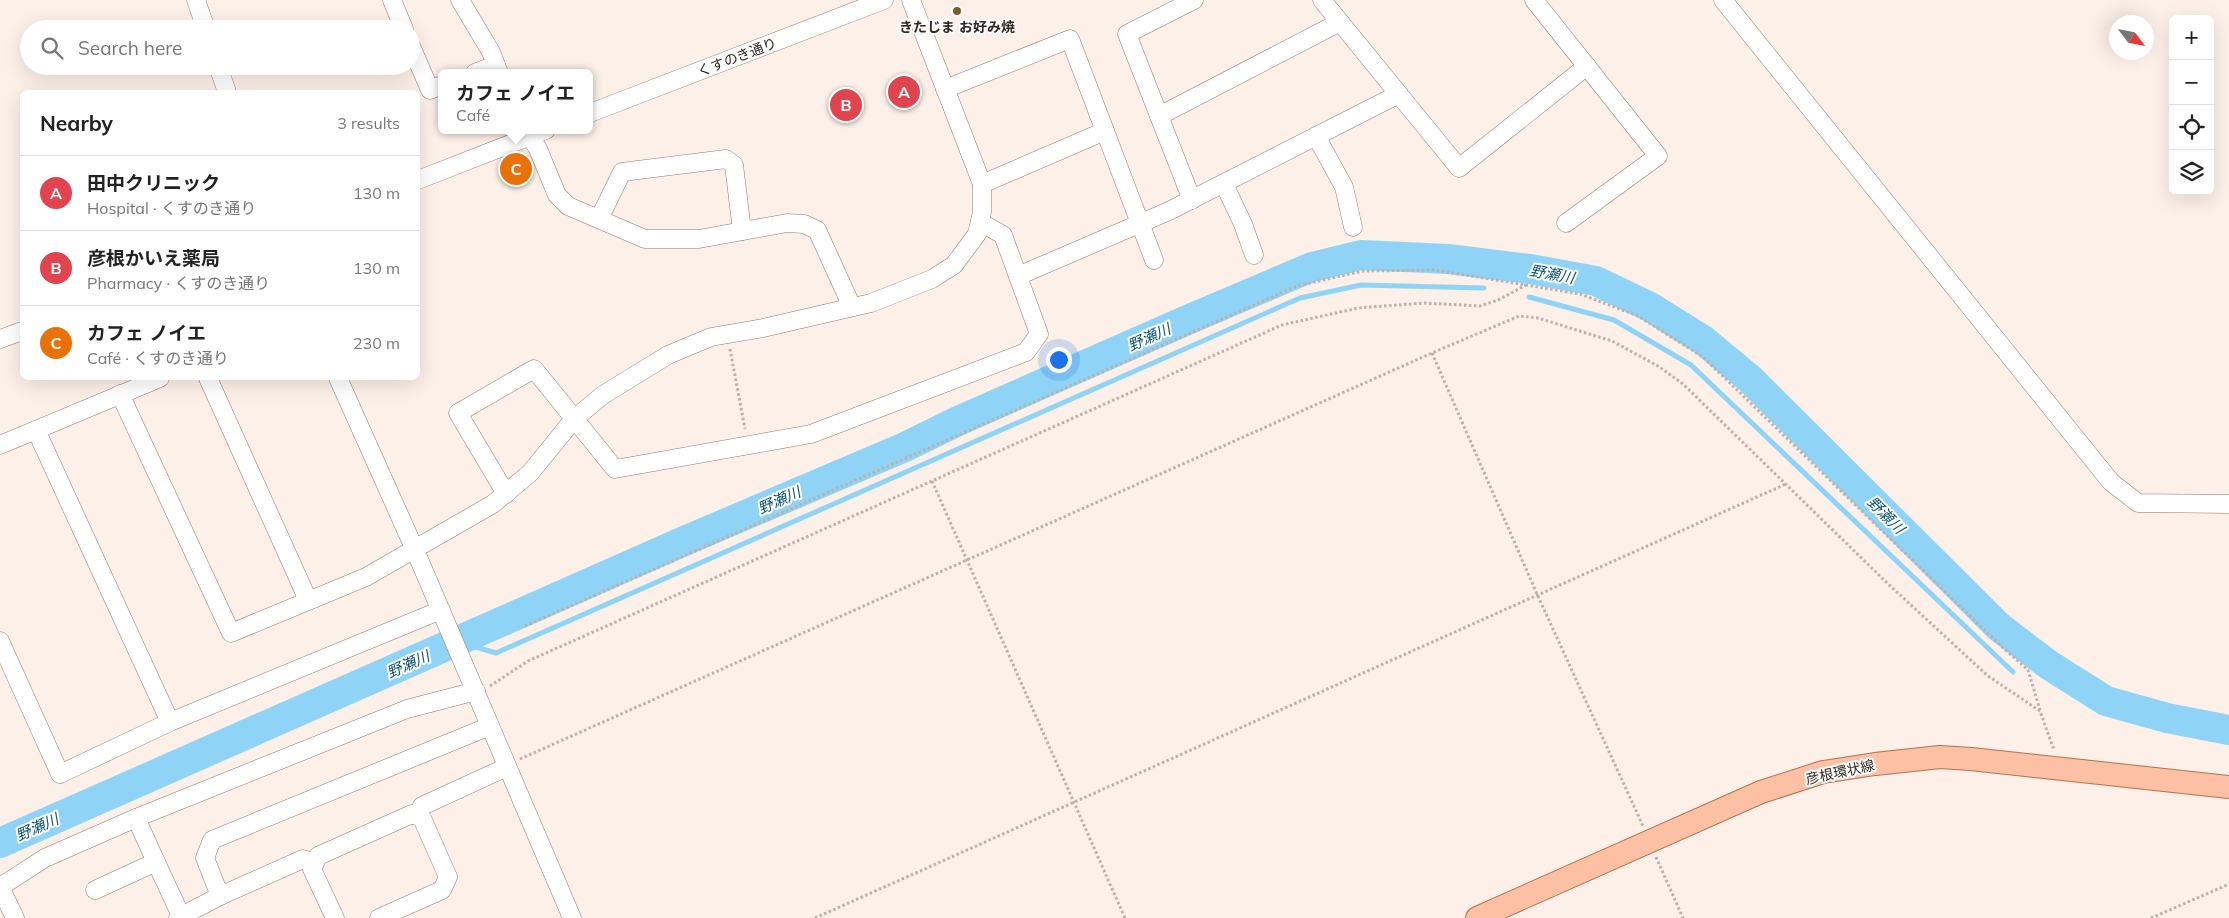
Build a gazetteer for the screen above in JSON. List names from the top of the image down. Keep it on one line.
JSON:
{"streets":{"main road":["彦根環状線"],"street":["くすのき通り"]},"water":["野瀬川"],"places":["きたじま お好み焼"],"north":"bottom right","page":{"map_buttons":["+","−"],"search":"Search here","popup":["カフェ ノイエ","Café"],"pins":["A","B","C"],"heading":["Nearby","3 results"],"list":[{"mark":"A","name":"田中クリニック","note":"Hospital · くすのき通り","value":"130 m"},{"mark":"B","name":"彦根かいえ薬局","note":"Pharmacy · くすのき通り","value":"130 m"},{"mark":"C","name":"カフェ ノイエ","note":"Café · くすのき通り","value":"230 m"}]}}
